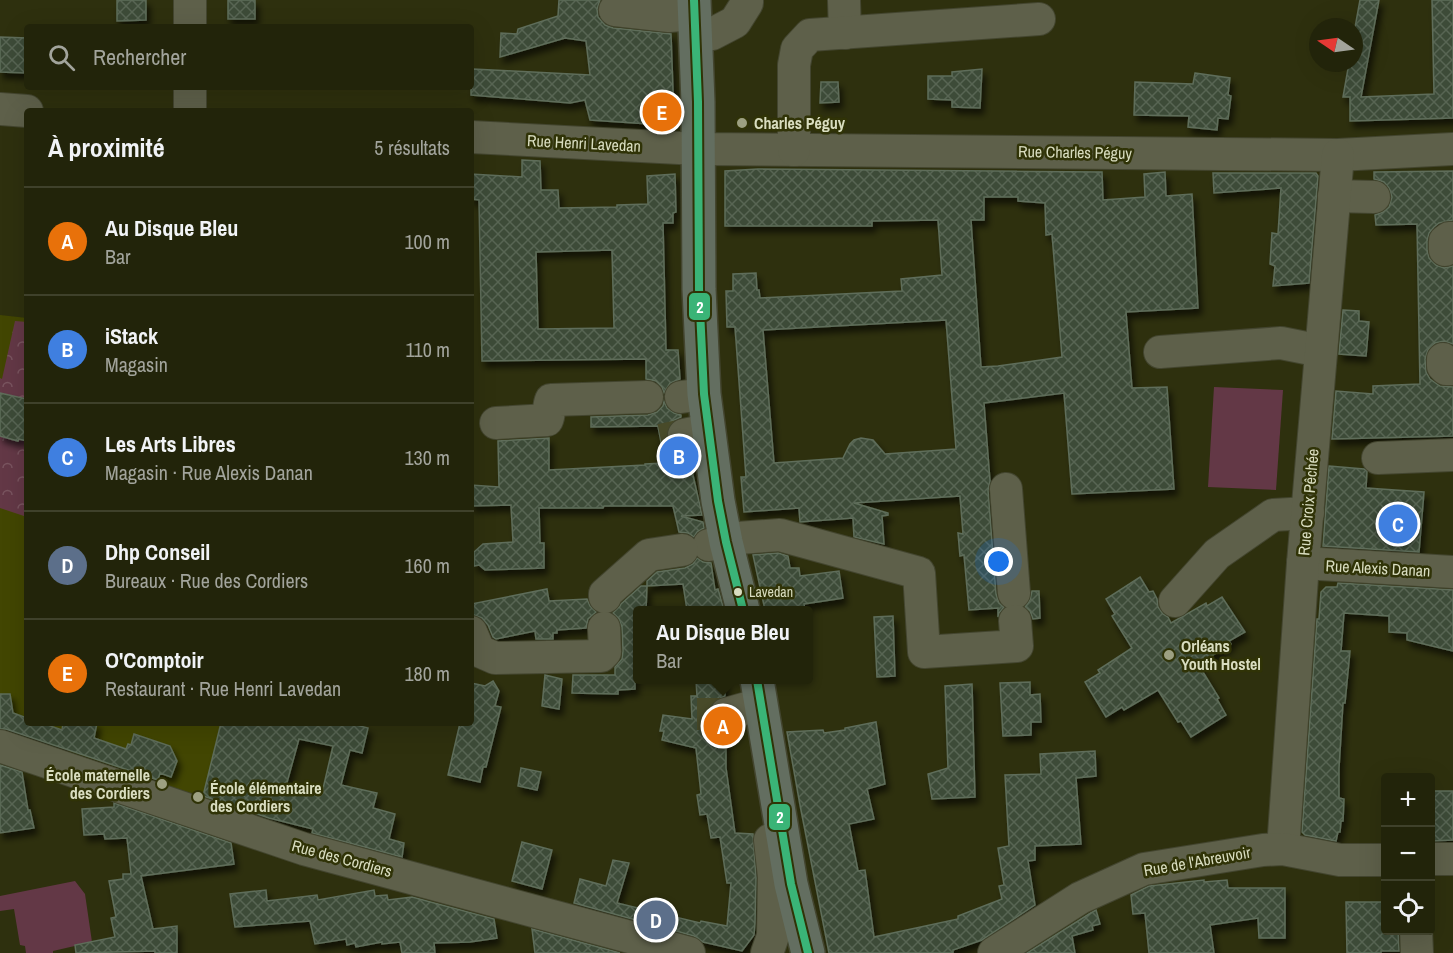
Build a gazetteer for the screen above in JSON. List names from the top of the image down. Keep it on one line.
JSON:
{"streets":{"street":["Rue Henri Lavedan","Rue Charles Péguy","Rue Croix Pêchée","Rue Alexis Danan","Rue des Cordiers","Rue de l'Abreuvoir"]},"crossings":[["Rue Henri Lavedan","Rue Charles Péguy"],["Rue Charles Péguy","Rue Croix Pêchée"],["Rue Croix Pêchée","Rue Alexis Danan"],["Rue Croix Pêchée","Rue de l'Abreuvoir"]],"places":["Charles Péguy","Lavedan","Orléans Youth Hostel","École maternelle des Cordiers","École élémentaire des Cordiers"],"lines":["transit line 2"],"north":"left","page":{"search":"Rechercher","pins":["E","B","C","A","D"],"heading":["À proximité","5 résultats"],"list":[{"mark":"A","name":"Au Disque Bleu","note":"Bar","value":"100 m"},{"mark":"B","name":"iStack","note":"Magasin","value":"110 m"},{"mark":"C","name":"Les Arts Libres","note":"Magasin · Rue Alexis Danan","value":"130 m"},{"mark":"D","name":"Dhp Conseil","note":"Bureaux · Rue des Cordiers","value":"160 m"},{"mark":"E","name":"O'Comptoir","note":"Restaurant · Rue Henri Lavedan","value":"180 m"}],"popup":["Au Disque Bleu","Bar"],"map_buttons":["+","−"]}}
